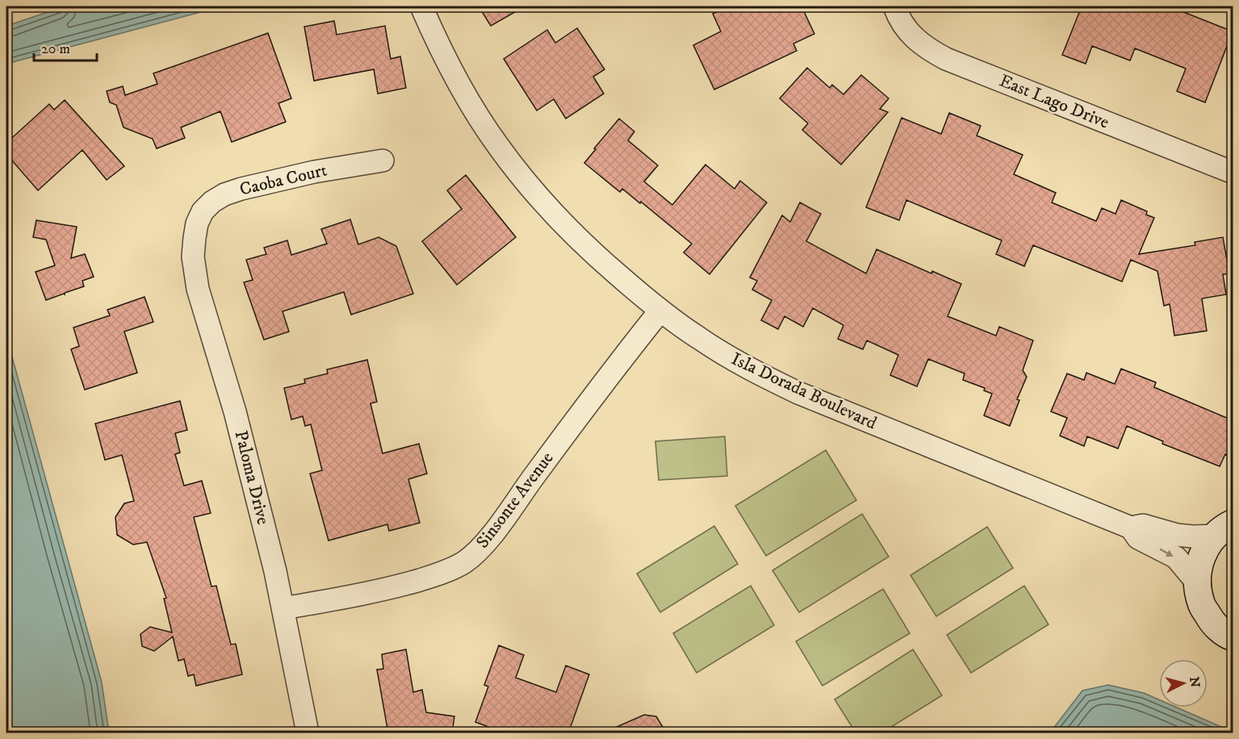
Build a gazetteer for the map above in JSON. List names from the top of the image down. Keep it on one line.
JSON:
{"streets":{"street":["East Lago Drive","Caoba Court","Isla Dorada Boulevard","Paloma Drive","Sinsonte Avenue"]},"crossings":[["Caoba Court","Paloma Drive"],["Isla Dorada Boulevard","Sinsonte Avenue"],["Paloma Drive","Sinsonte Avenue"]],"scale_bar":"20 m","north":"right"}
